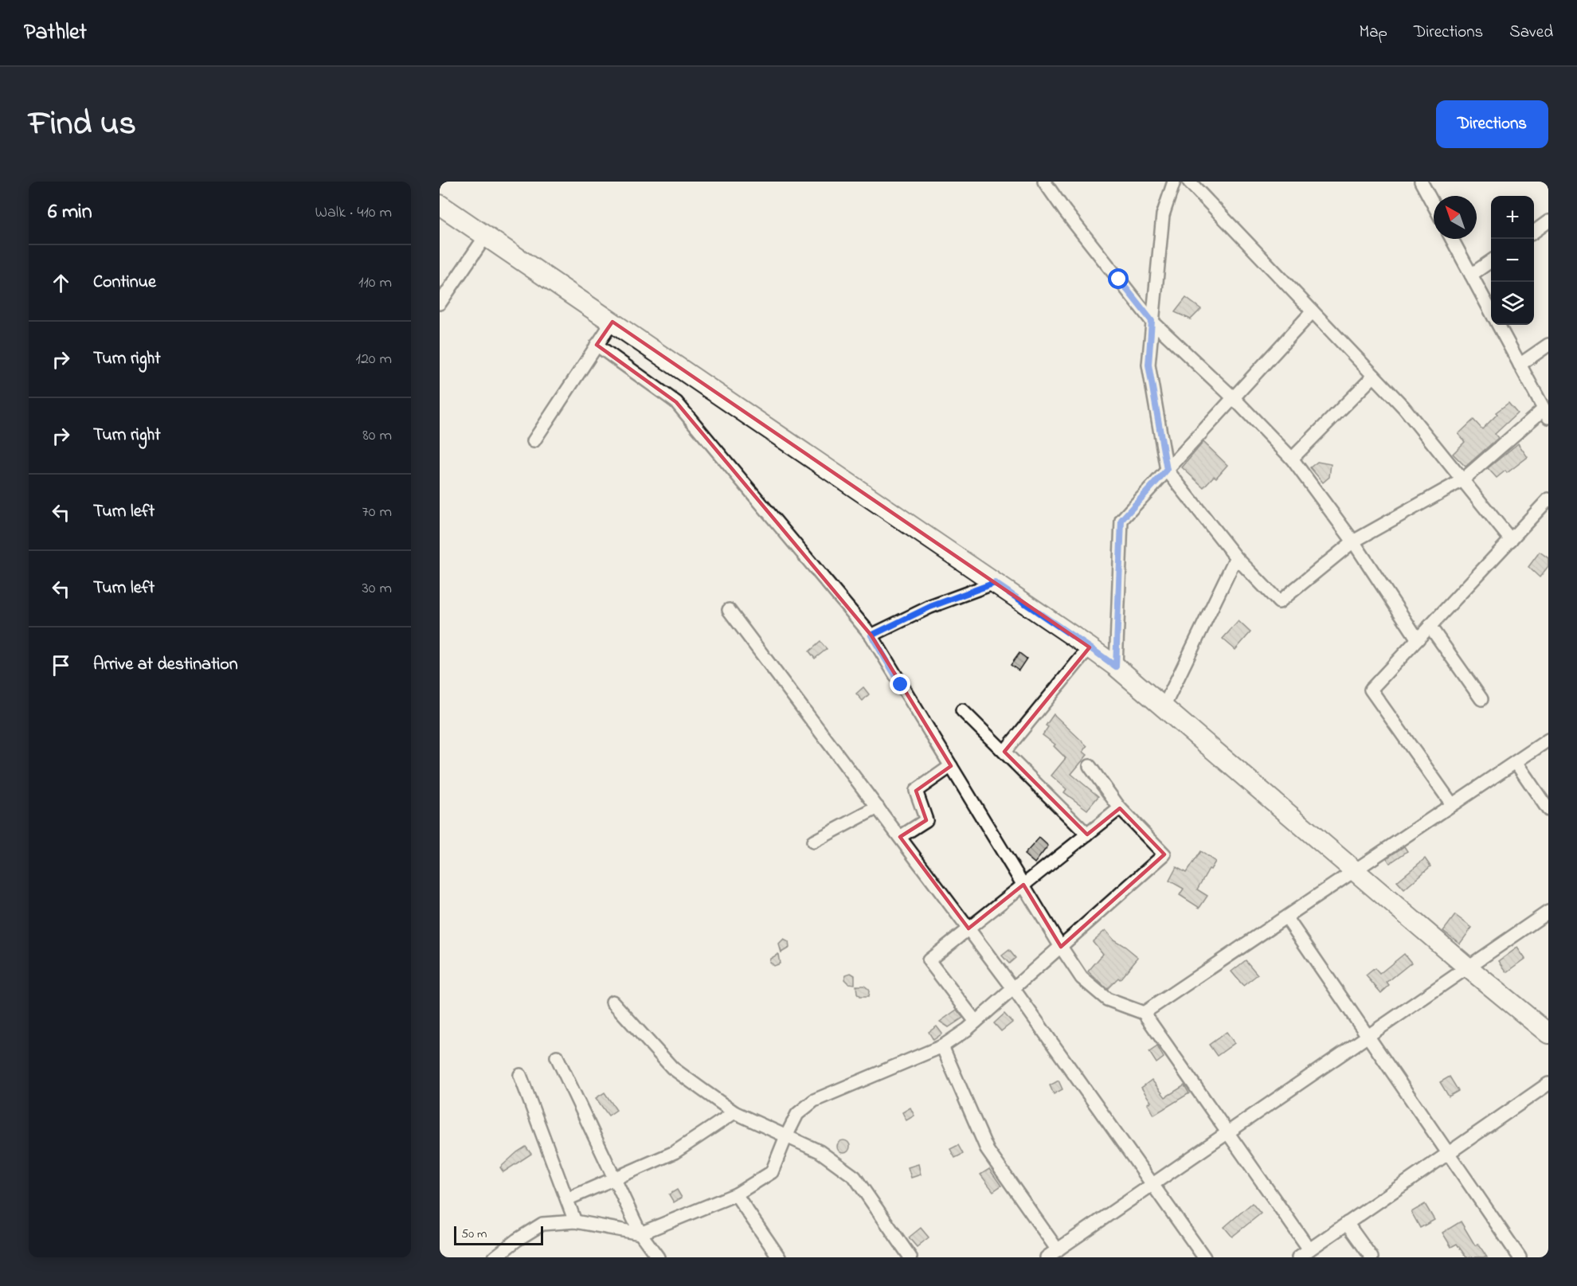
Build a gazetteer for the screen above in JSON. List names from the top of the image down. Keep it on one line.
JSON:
{"scale_bar":"50 m","north":"top left","page":{"header":"Pathlet","nav":["Map","Directions","Saved"],"title":"Find us","buttons":"Directions","heading":["6 min","Walk · 410 m"],"map_buttons":["+","−"],"list":[["Continue","110 m"],["Turn right","120 m"],["Turn right","80 m"],["Turn left","70 m"],["Turn left","30 m"],"Arrive at destination"],"scale":"50 m"}}
